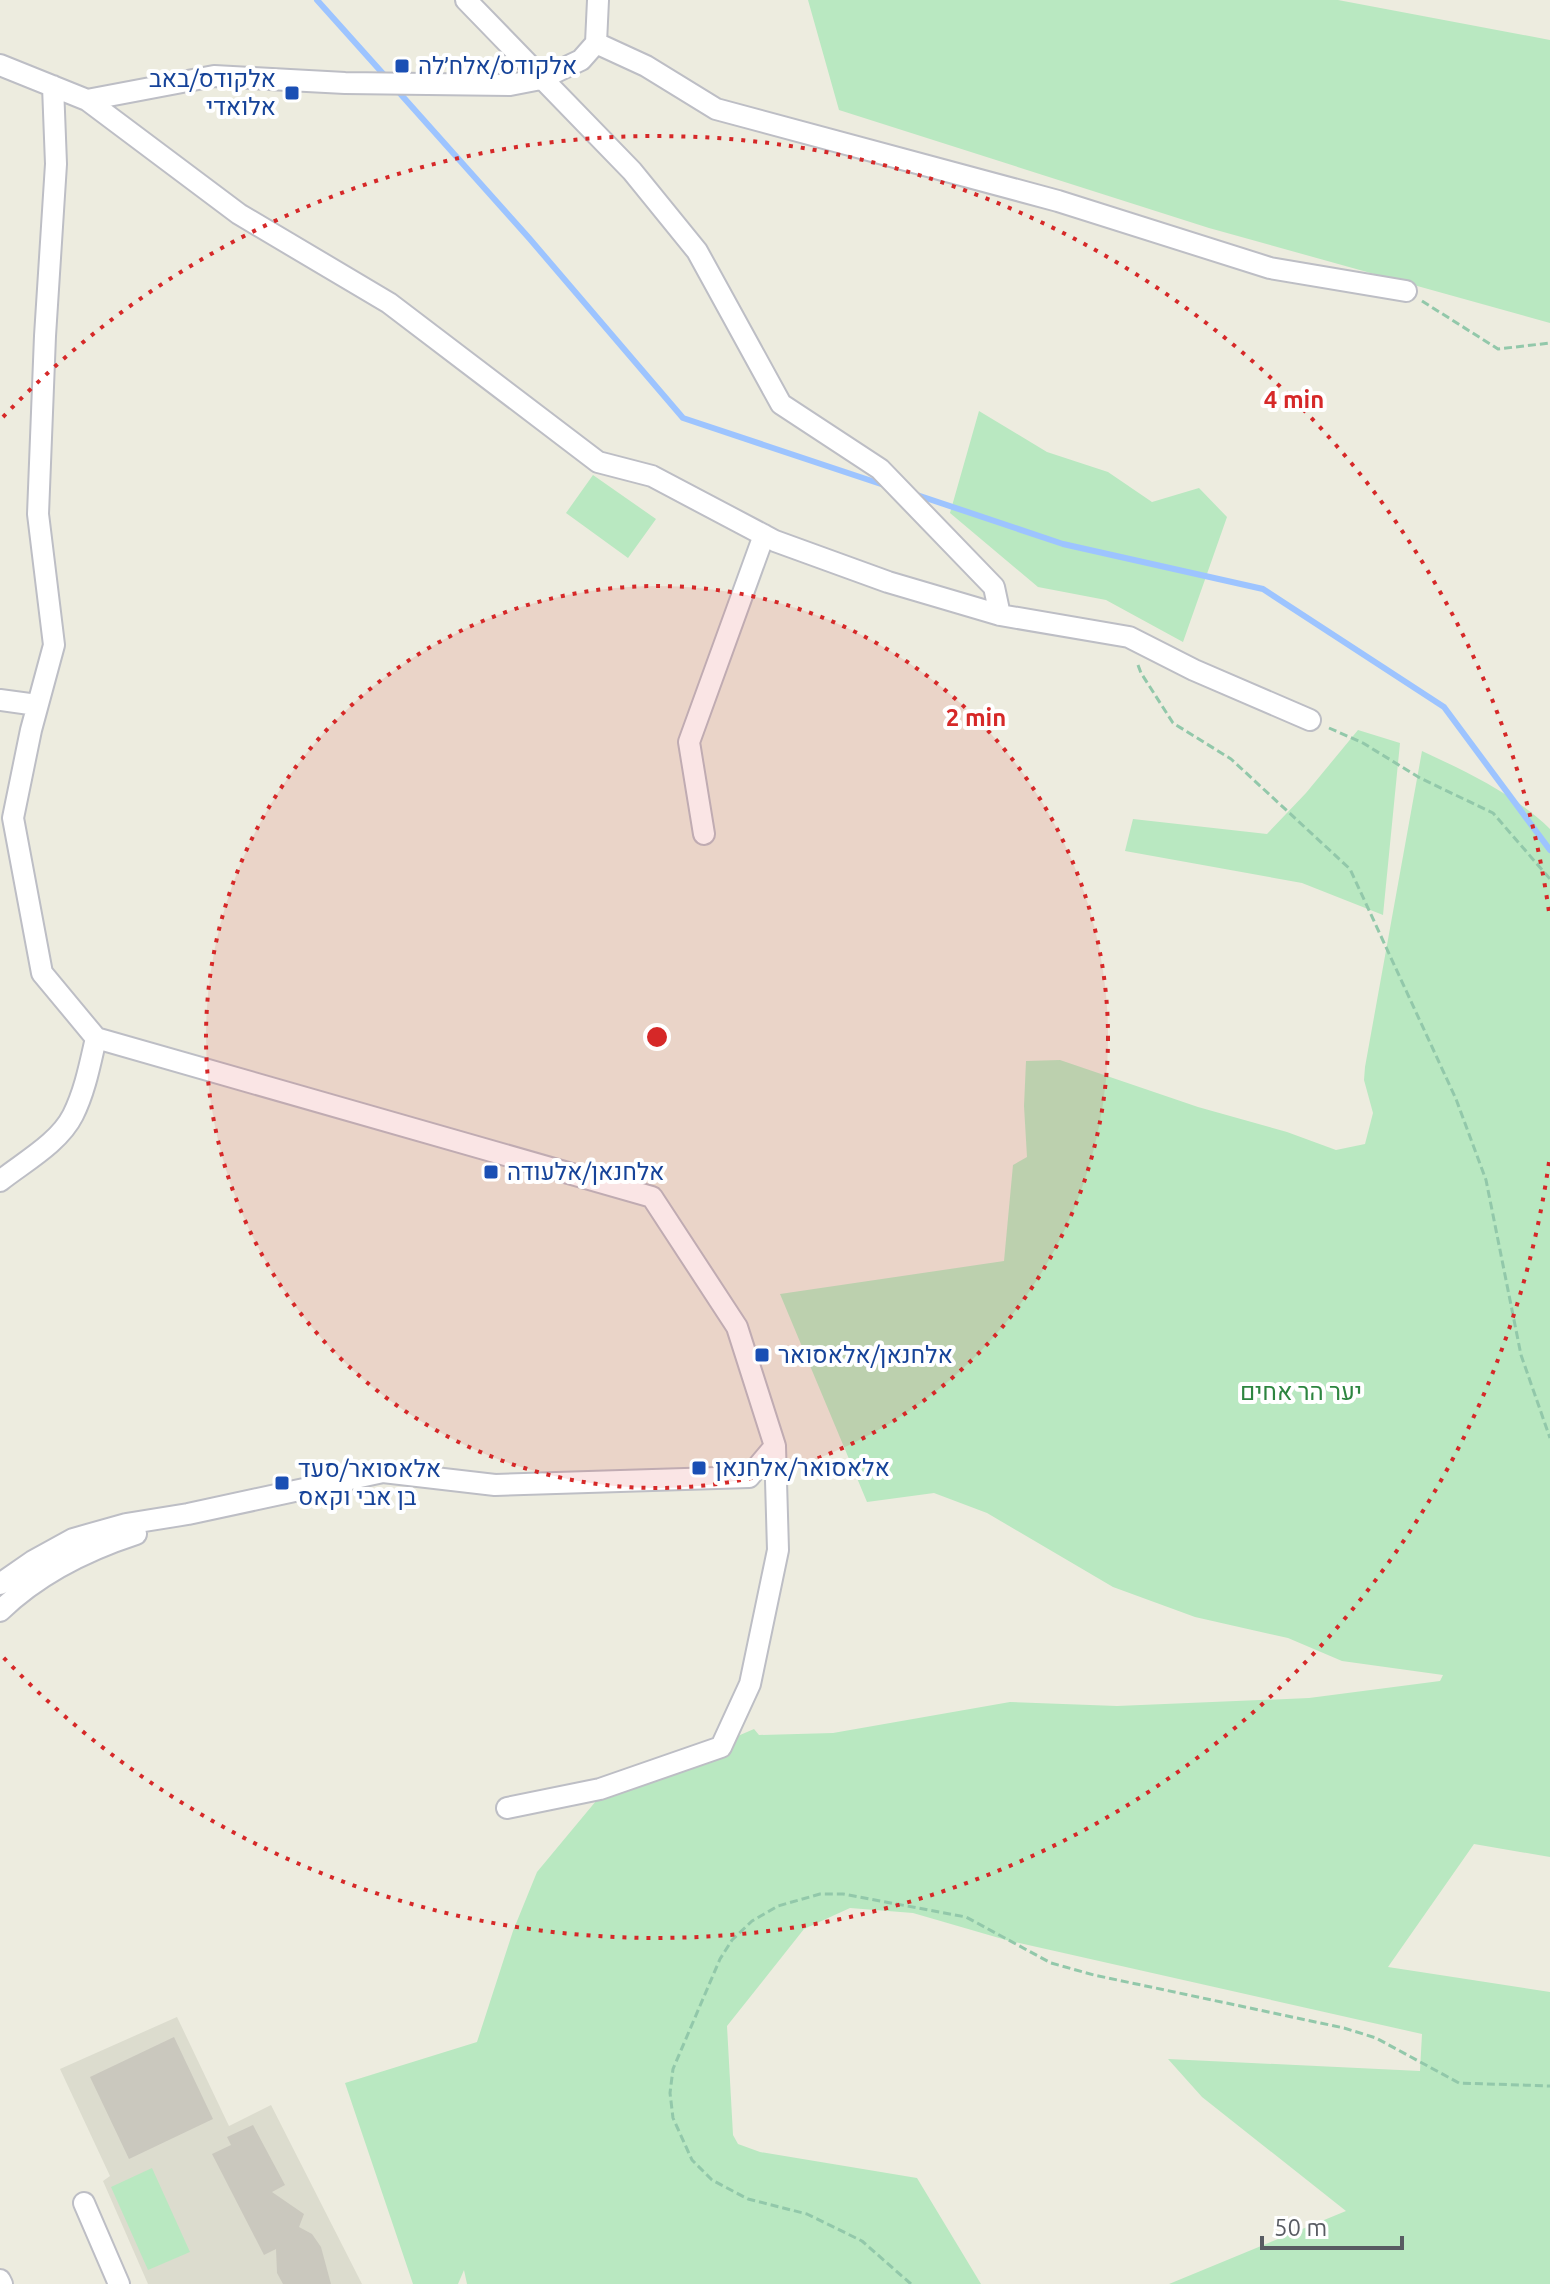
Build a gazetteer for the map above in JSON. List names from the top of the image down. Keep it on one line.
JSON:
{"parks":["יער הר אחים"],"places":{"transit":["אלקודס/אלח׳לה","אלקודס/באב אלואדי","אלחנאן/אלעודה","אלחנאן/אלאסואר","אלאסואר/אלחנאן","אלאסואר/סעד בן אבי וקאס"]},"scale_bar":"50 m","rings":["4 min","2 min"]}
